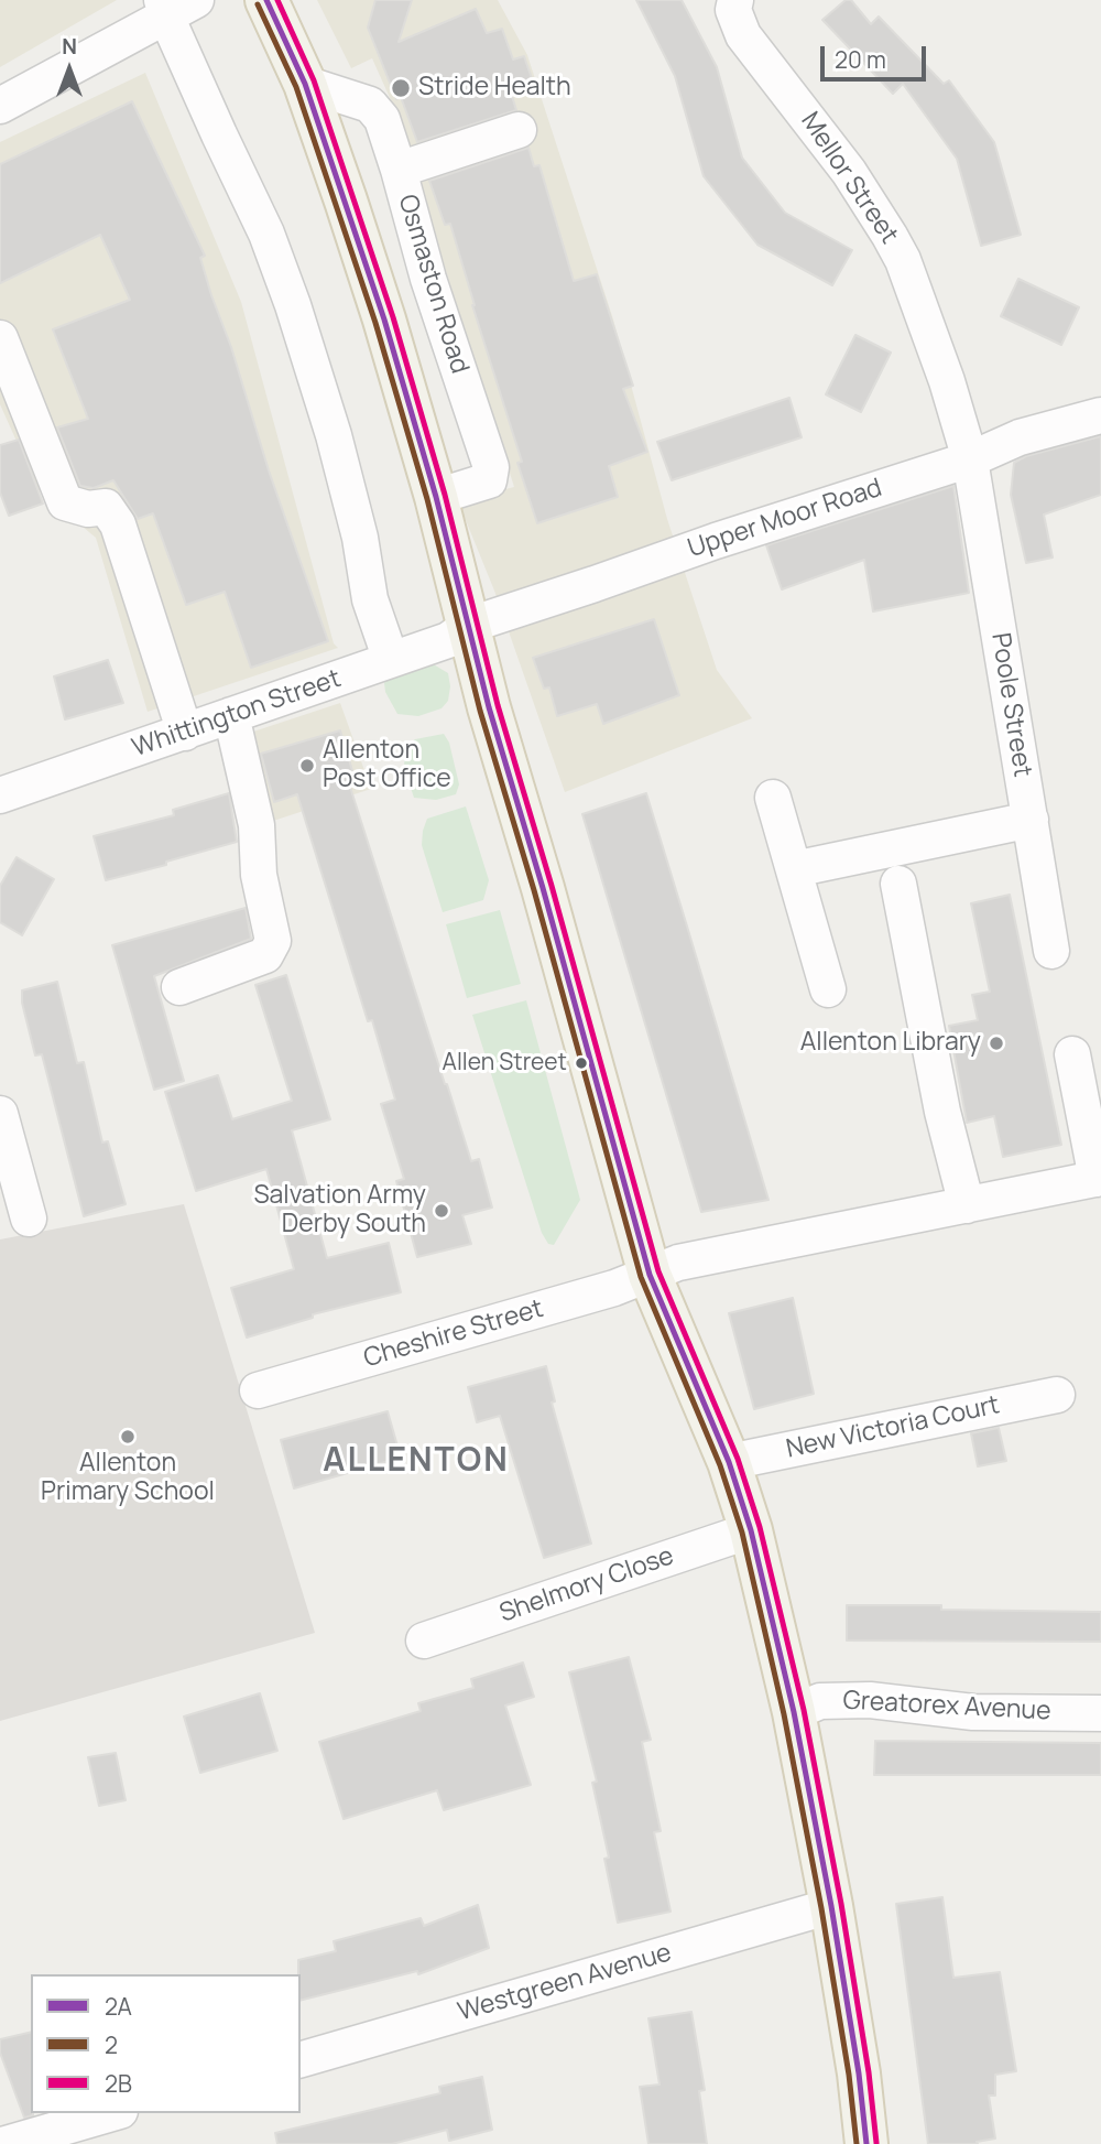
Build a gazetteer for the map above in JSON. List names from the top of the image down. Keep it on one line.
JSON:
{"streets":{"street":["Mellor Street","Osmaston Road","Upper Moor Road","Poole Street","Whittington Street","Cheshire Street","New Victoria Court","Shelmory Close","Greatorex Avenue","Westgreen Avenue"]},"crossings":[["Mellor Street","Upper Moor Road"],["Mellor Street","Poole Street"],["Upper Moor Road","Poole Street"],["Upper Moor Road","Whittington Street"]],"districts":["ALLENTON"],"places":["Stride Health","Allenton Post Office","Allenton Library","Allen Street","Salvation Army Derby South","Allenton Primary School"],"lines":["transit line 2A","transit line 2B","transit line 2"],"legend":["2A","2","2B"],"scale_bar":"20 m","north":"top"}
